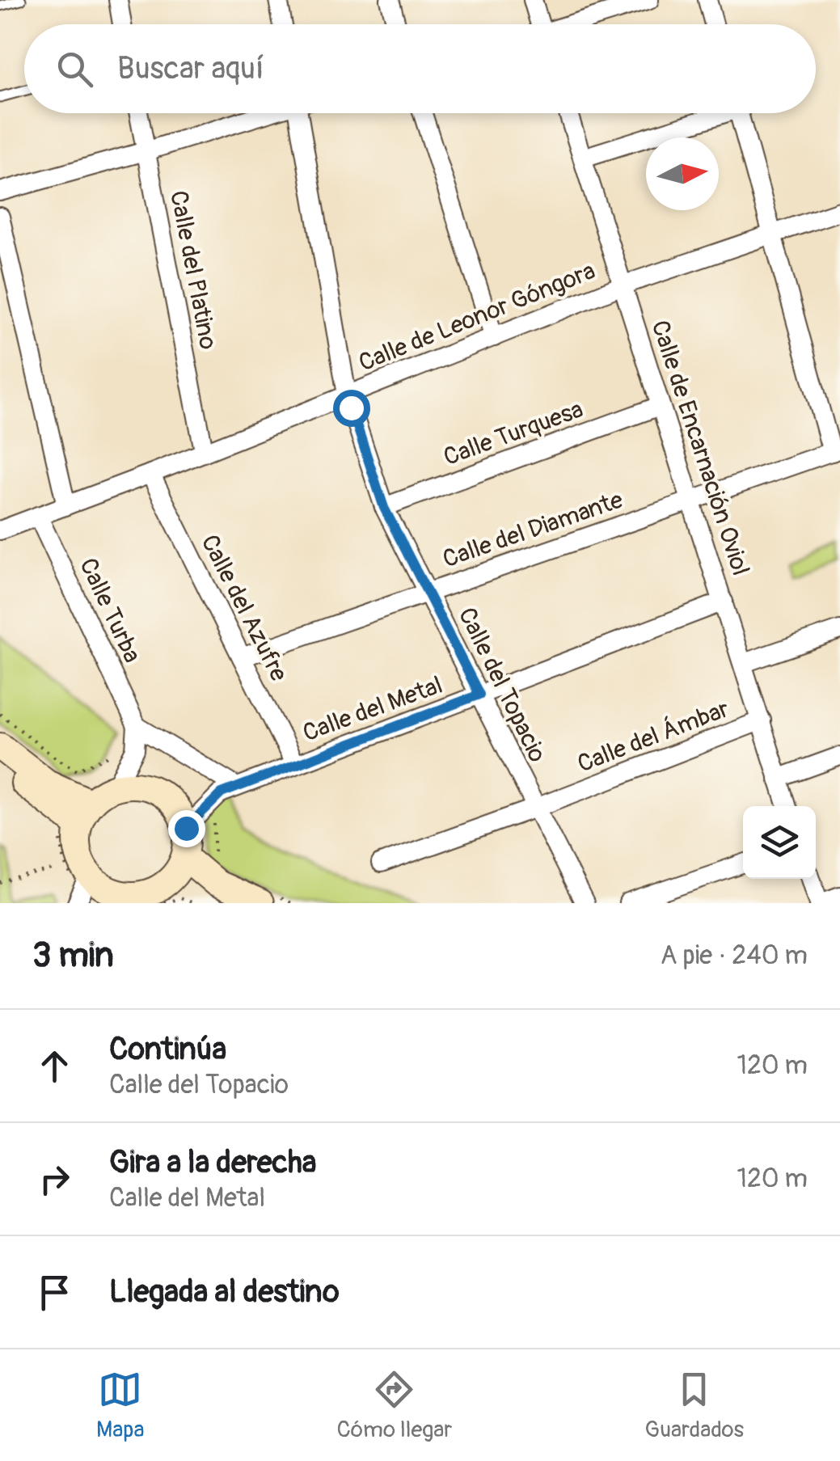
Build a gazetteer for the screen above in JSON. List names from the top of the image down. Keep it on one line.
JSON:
{"streets":{"street":["Calle del Platino","Calle de Leonor Góngora","Calle Turquesa","Calle de Encarnación Oviol","Calle del Diamante","Calle del Azufre","Calle Turba","Calle del Topacio","Calle del Metal","Calle del Ámbar"]},"crossings":[["Calle del Platino","Calle de Leonor Góngora"],["Calle de Leonor Góngora","Calle de Encarnación Oviol"],["Calle de Leonor Góngora","Calle del Azufre"],["Calle de Leonor Góngora","Calle Turba"],["Calle de Leonor Góngora","Calle del Topacio"],["Calle Turquesa","Calle de Encarnación Oviol"],["Calle Turquesa","Calle del Topacio"],["Calle de Encarnación Oviol","Calle del Diamante"],["Calle de Encarnación Oviol","Calle del Metal"],["Calle de Encarnación Oviol","Calle del Ámbar"],["Calle del Diamante","Calle del Azufre"],["Calle del Diamante","Calle del Topacio"],["Calle del Azufre","Calle del Metal"],["Calle del Topacio","Calle del Metal"],["Calle del Topacio","Calle del Ámbar"]],"north":"right","page":{"search":"Buscar aquí","heading":["3 min","A pie · 240 m"],"list":[["Continúa","Calle del Topacio","120 m"],["Gira a la derecha","Calle del Metal","120 m"],"Llegada al destino"],"nav":["Mapa","Cómo llegar","Guardados"]}}
